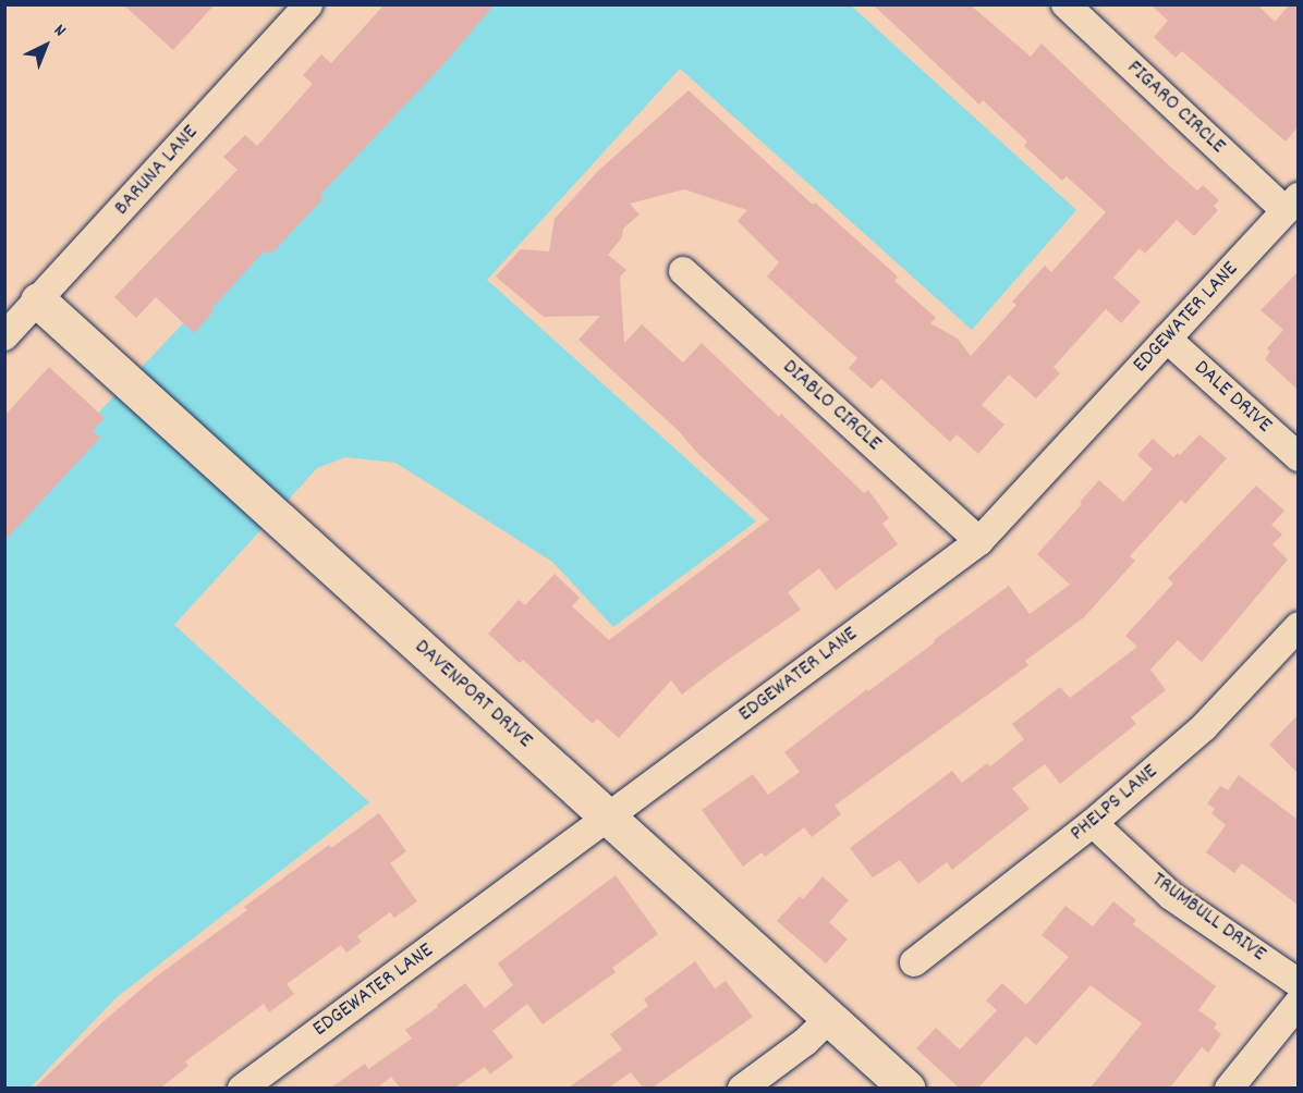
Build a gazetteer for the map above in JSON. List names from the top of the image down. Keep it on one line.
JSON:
{"streets":{"street":["FIGARO CIRCLE","BARUNA LANE","EDGEWATER LANE","DALE DRIVE","DIABLO CIRCLE","DAVENPORT DRIVE","PHELPS LANE","TRUMBULL DRIVE"]},"crossings":[["FIGARO CIRCLE","EDGEWATER LANE"],["BARUNA LANE","DAVENPORT DRIVE"],["EDGEWATER LANE","DALE DRIVE"],["EDGEWATER LANE","DIABLO CIRCLE"],["EDGEWATER LANE","DAVENPORT DRIVE"],["PHELPS LANE","TRUMBULL DRIVE"]],"north":"top right"}
